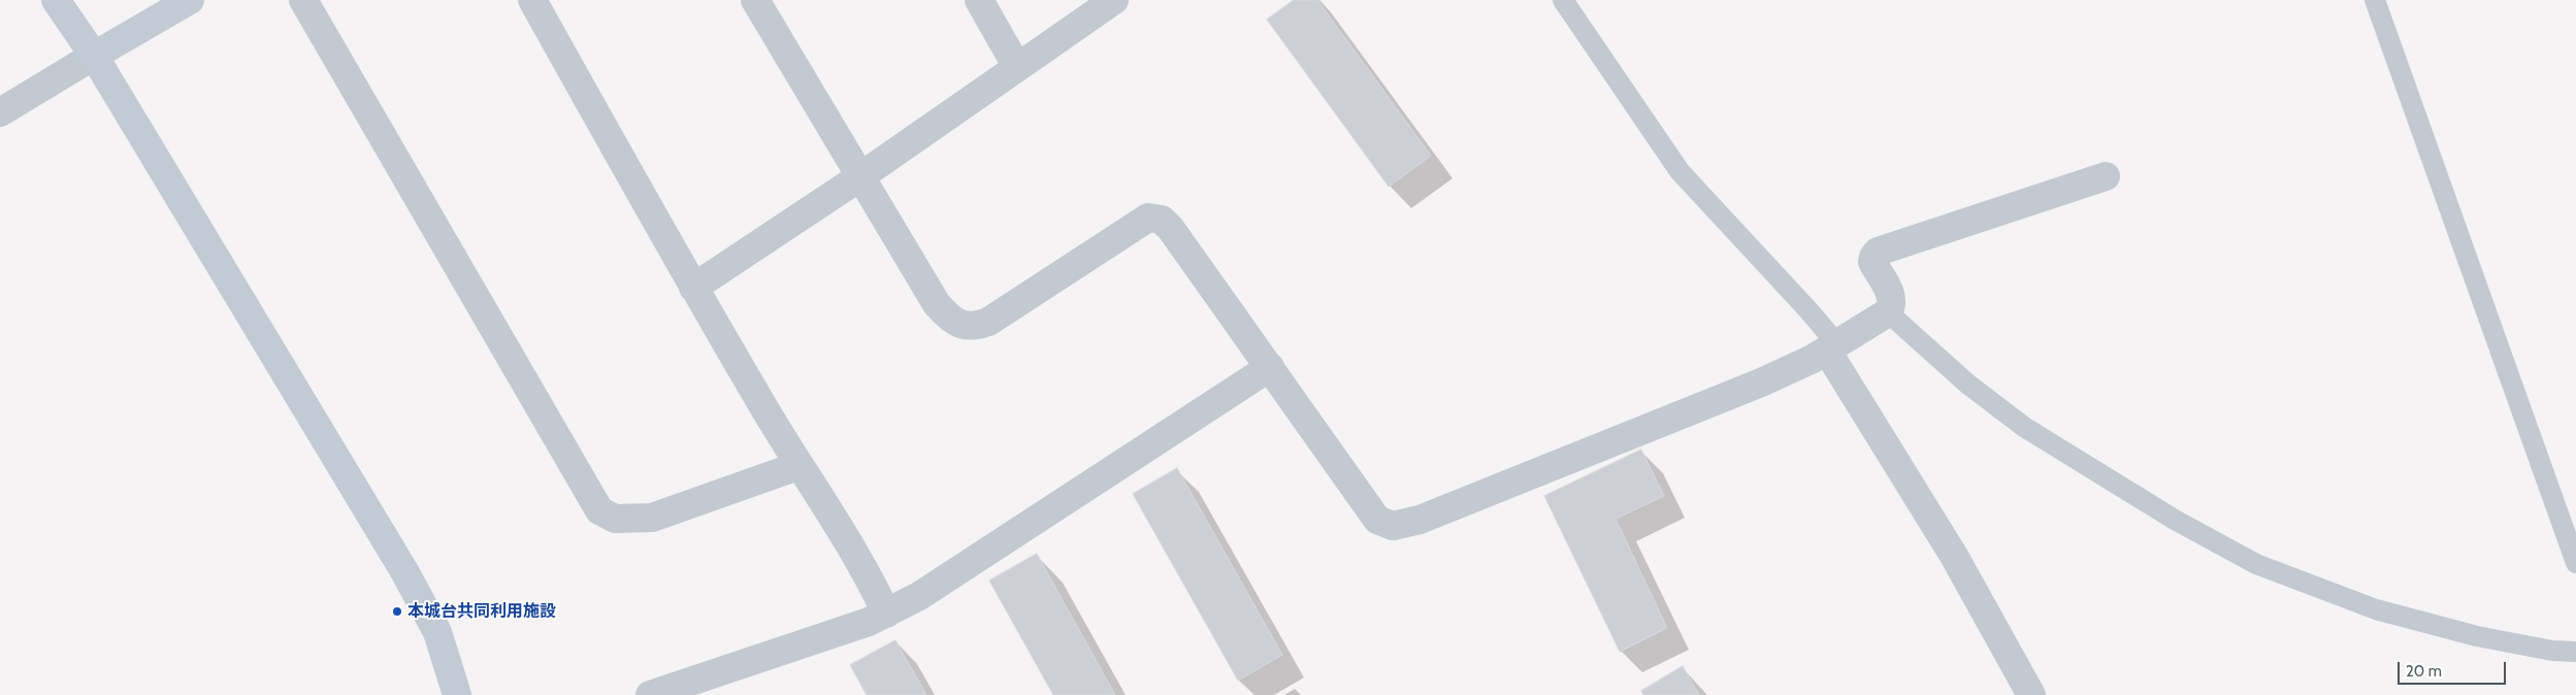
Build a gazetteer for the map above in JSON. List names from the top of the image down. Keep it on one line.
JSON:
{"places":["本城台共同利用施設"],"scale_bar":"20 m"}
